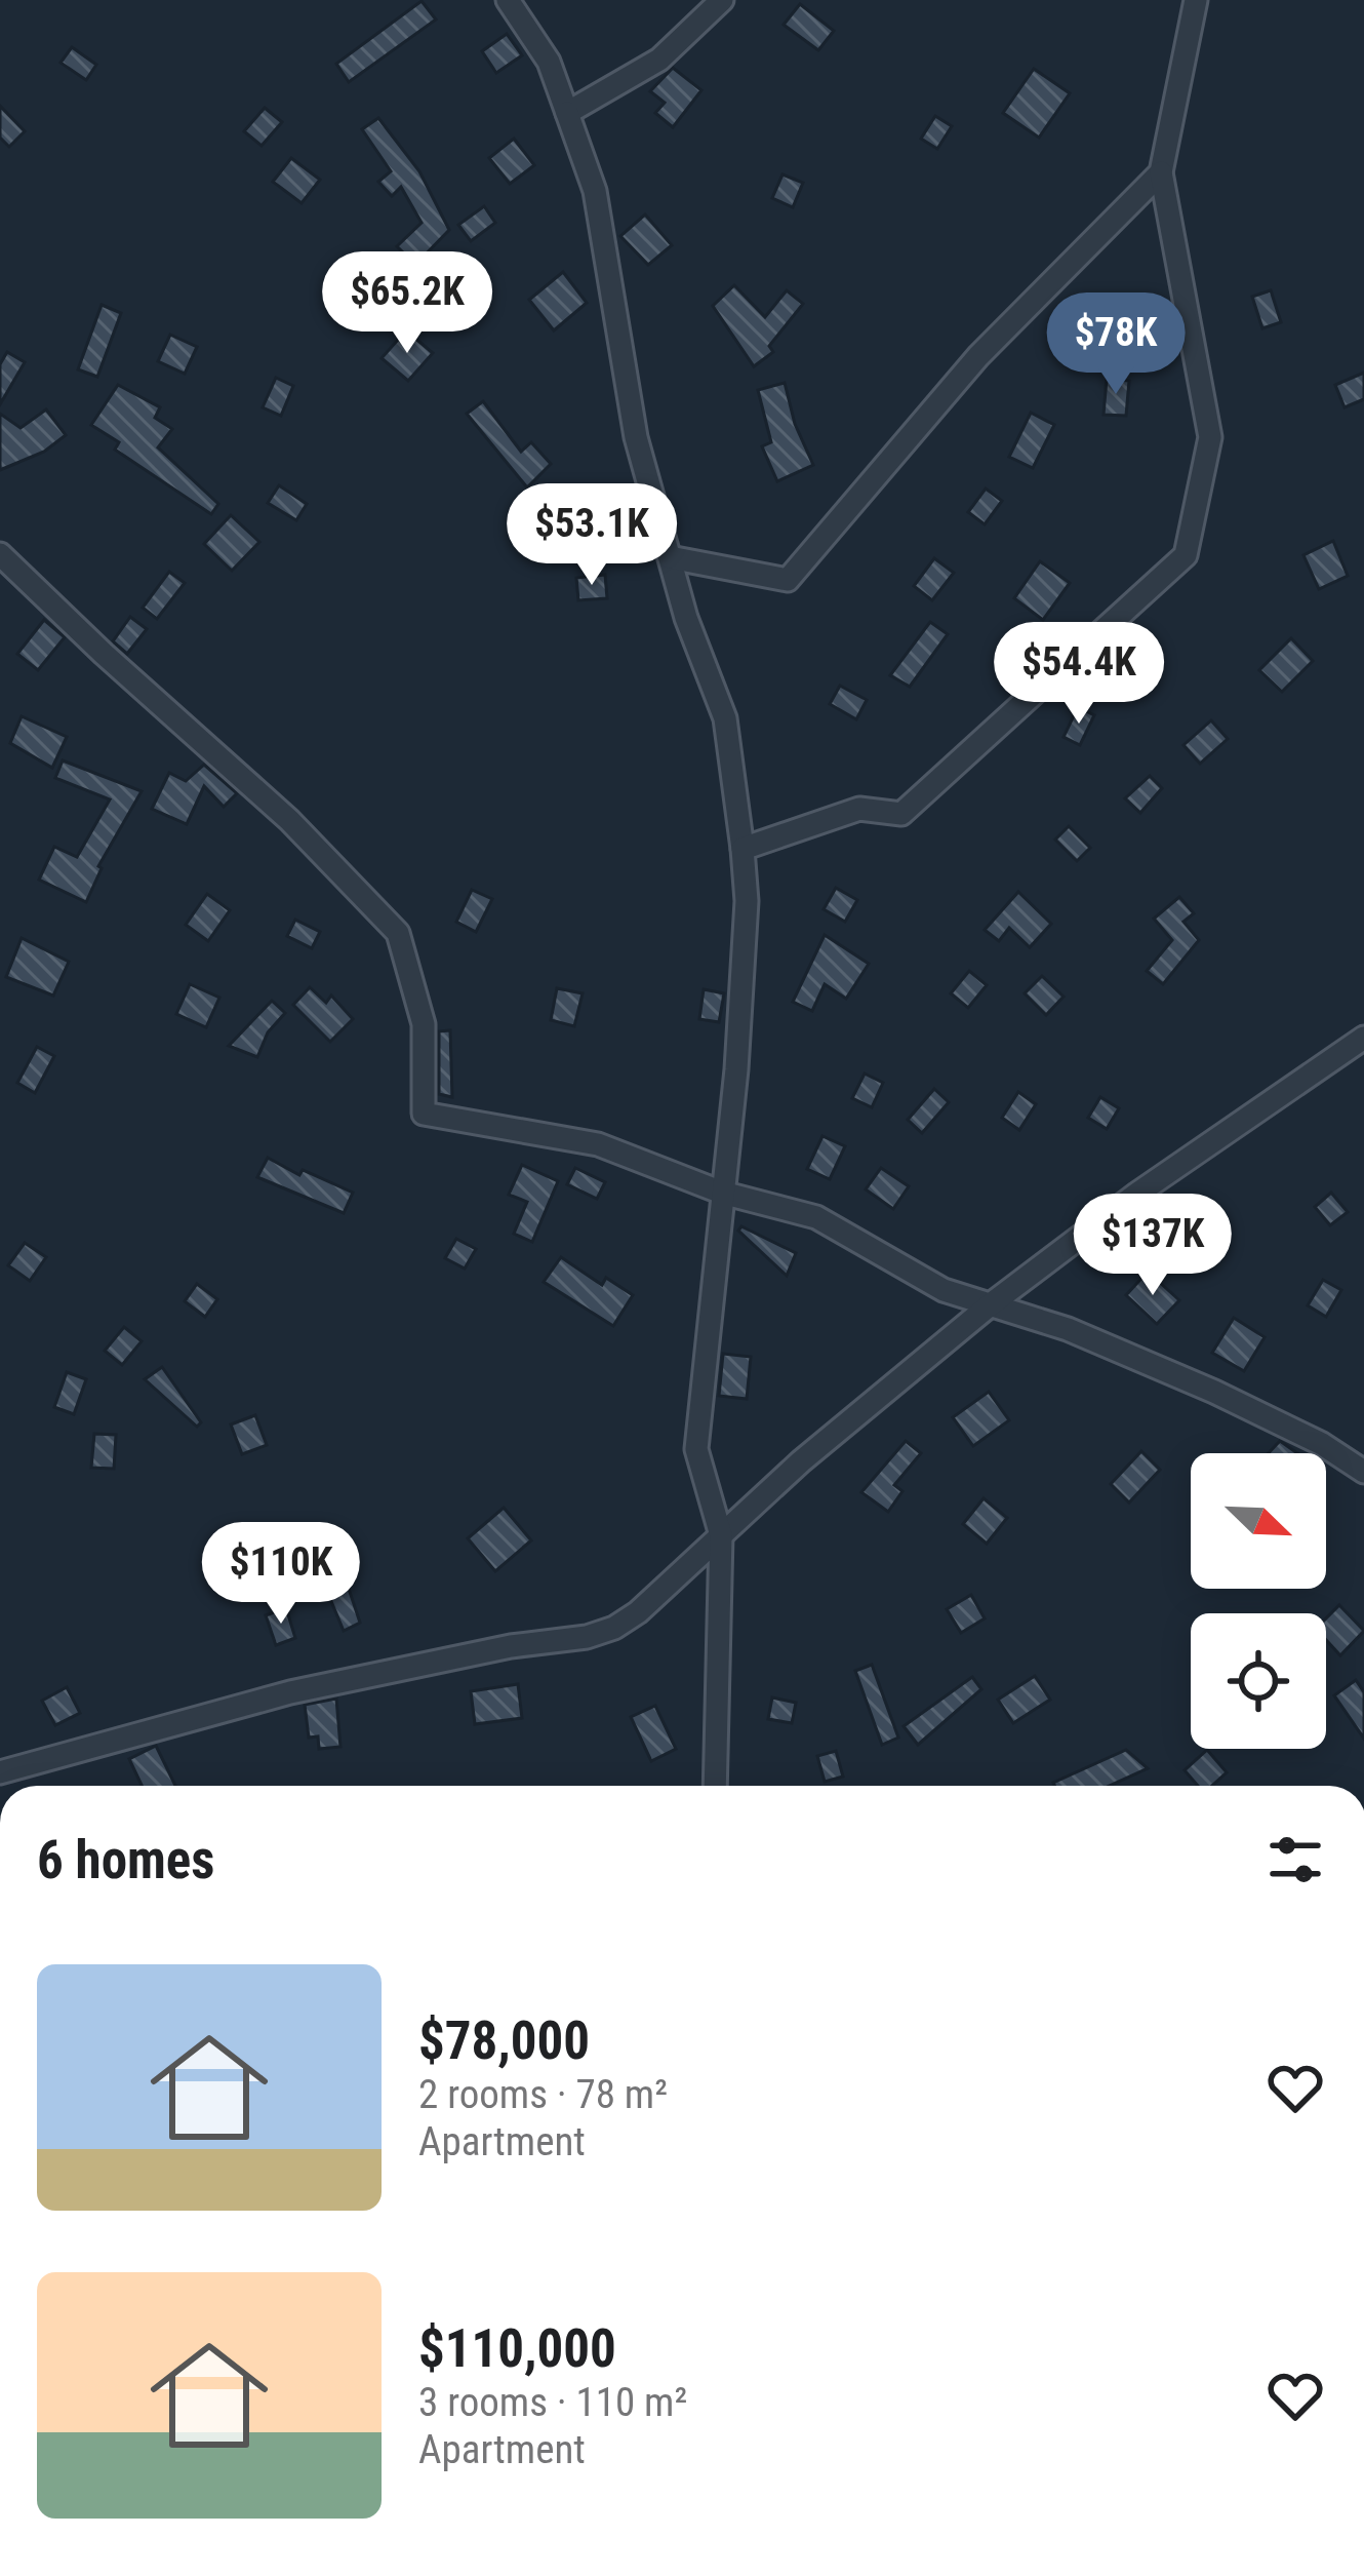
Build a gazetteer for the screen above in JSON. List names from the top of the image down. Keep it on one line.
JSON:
{"north":"bottom right","page":{"price":["$65.2K","$78K","$53.1K","$54.4K","$137K","$110K"],"heading":"6 homes","list":[{"name":"$78,000","note":"2 rooms · 78 m² · Apartment"},{"name":"$110,000","note":"3 rooms · 110 m² · Apartment"}]}}
